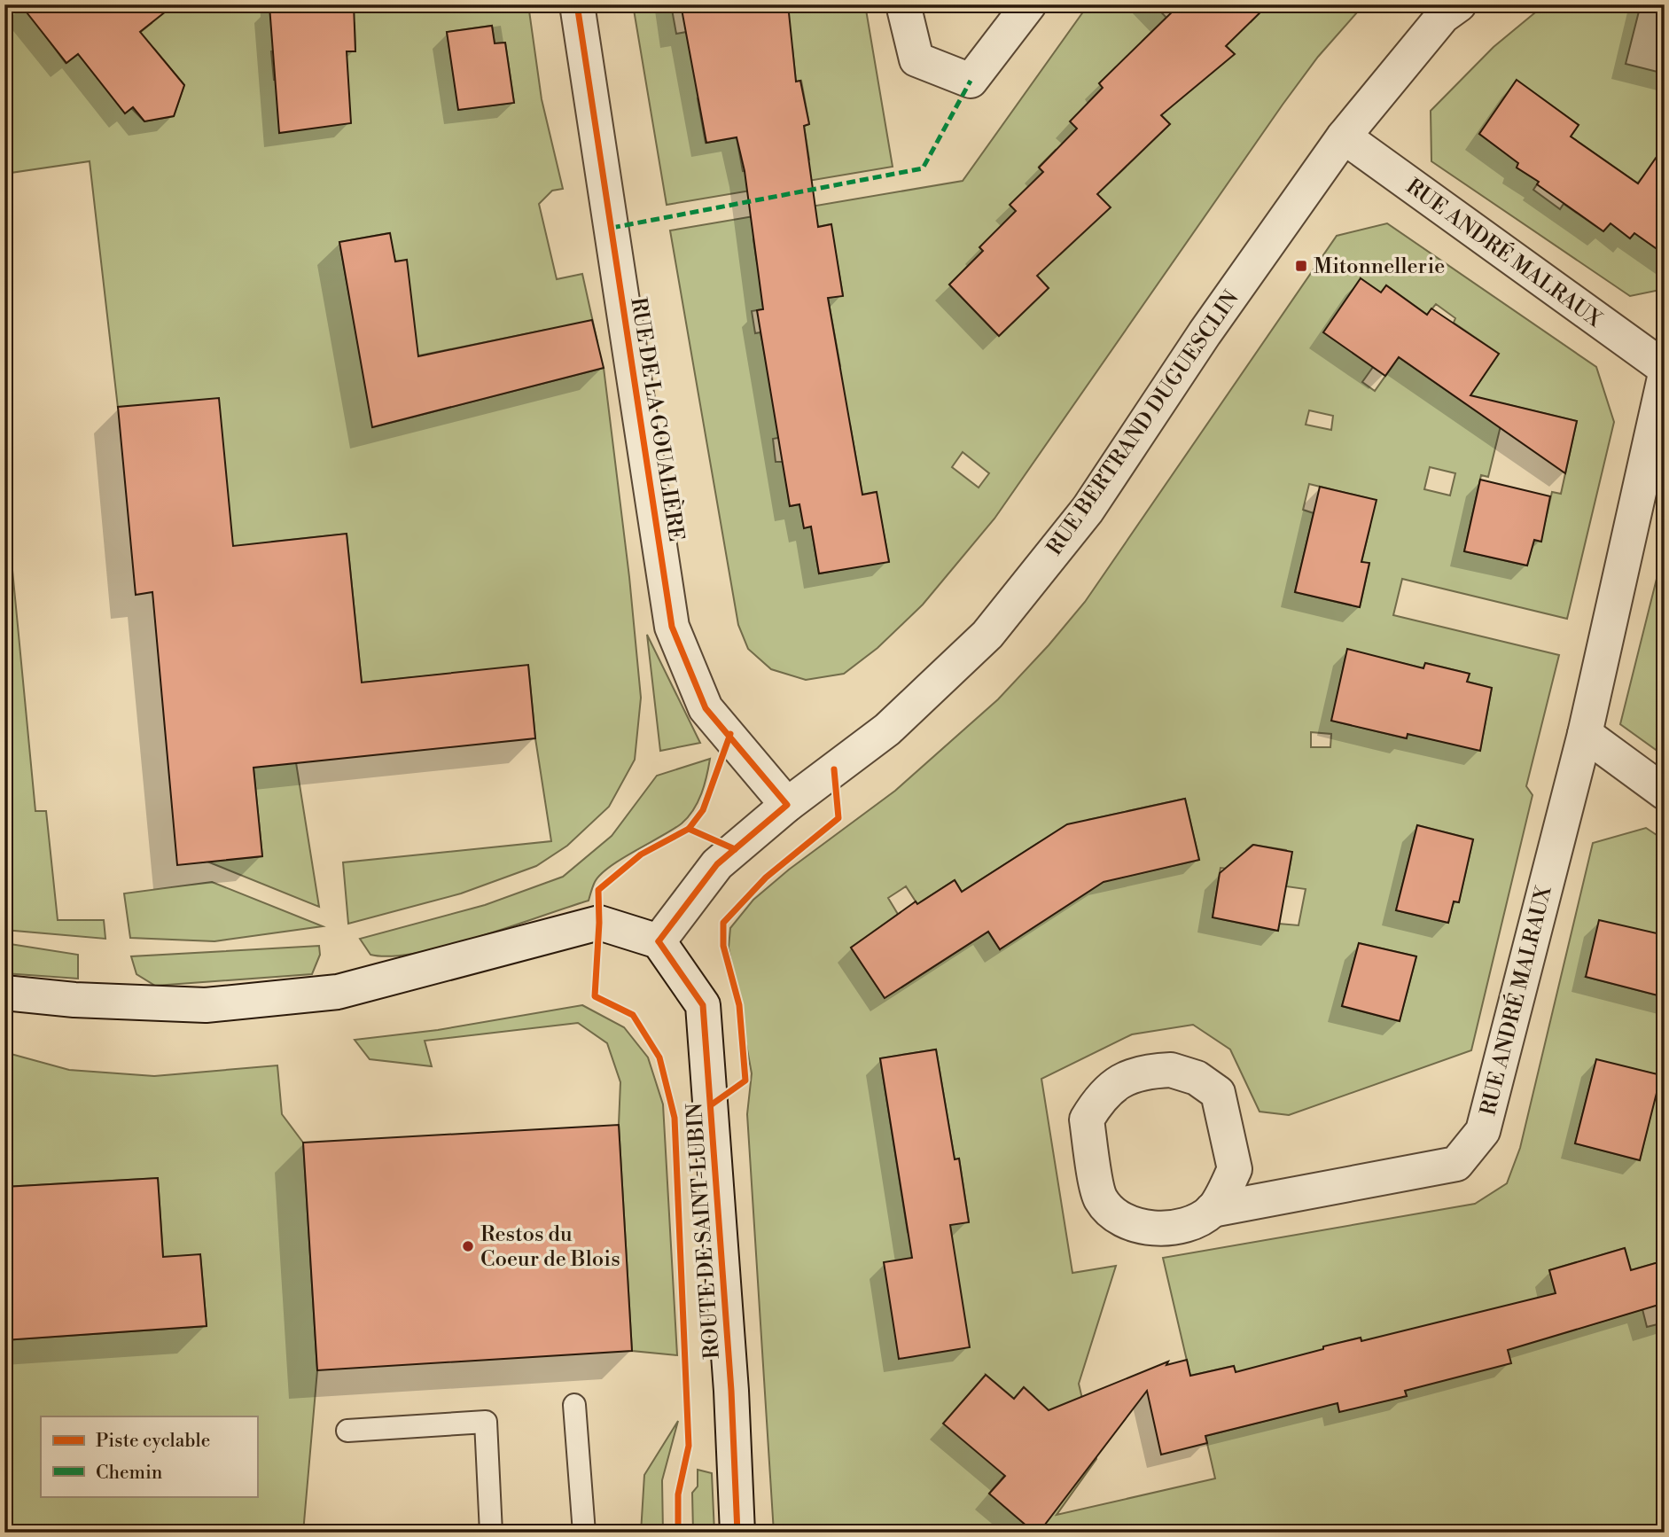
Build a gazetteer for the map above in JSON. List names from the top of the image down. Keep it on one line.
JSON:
{"streets":{"street":["RUE ANDRÉ MALRAUX","RUE DE LA GOUALIÈRE","RUE BERTRAND DUGUESCLIN","ROUTE DE SAINT-LUBIN"]},"crossings":[["RUE ANDRÉ MALRAUX","RUE BERTRAND DUGUESCLIN"],["RUE DE LA GOUALIÈRE","RUE BERTRAND DUGUESCLIN"],["RUE BERTRAND DUGUESCLIN","ROUTE DE SAINT-LUBIN"]],"places":{"transit":["Mitonnellerie"],"other":["Restos du Coeur de Blois"]},"legend":["Piste cyclable","Chemin"]}
